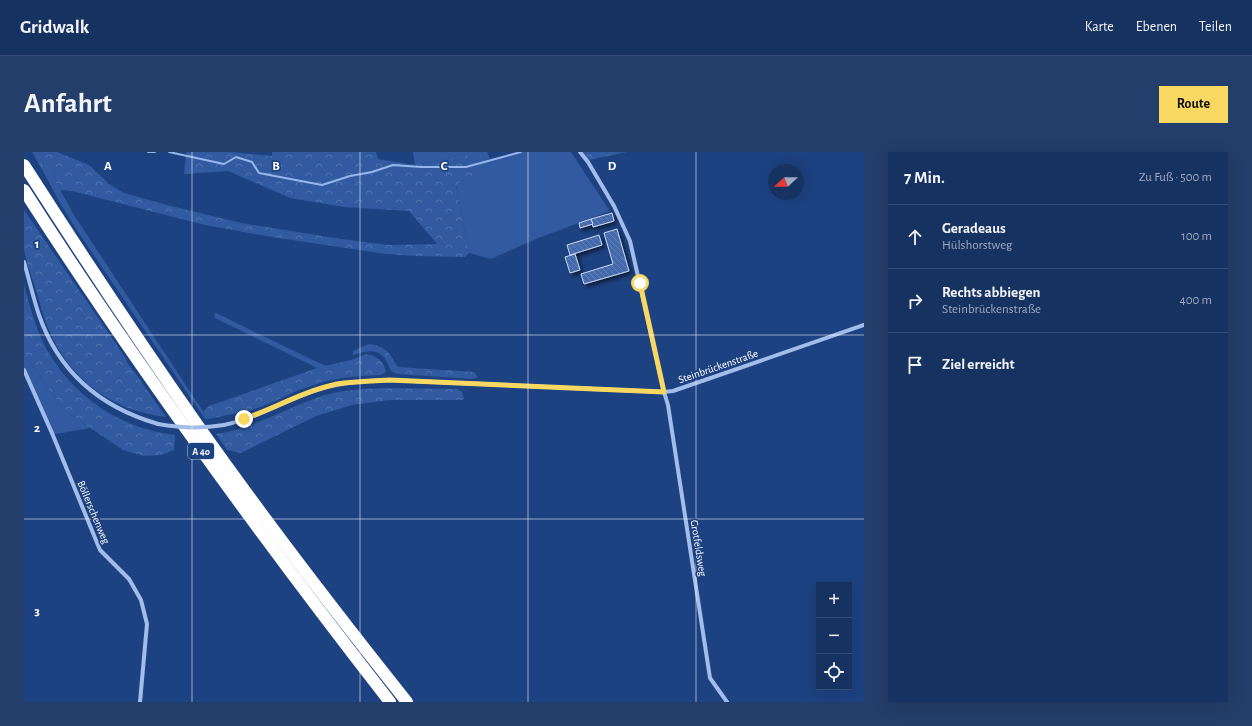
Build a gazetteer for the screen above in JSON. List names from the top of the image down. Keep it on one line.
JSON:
{"streets":{"highway":["A 40"],"street":["Steinbrückenstraße","Böllerschenweg","Grotfeldsweg"]},"crossings":[["Steinbrückenstraße","Grotfeldsweg"]],"north":"left","page":{"header":"Gridwalk","nav":["Karte","Ebenen","Teilen"],"buttons":"Route","title":"Anfahrt","heading":["7 Min.","Zu Fuß · 500 m"],"list":[["Geradeaus","Hülshorstweg","100 m"],["Rechts abbiegen","Steinbrückenstraße","400 m"],"Ziel erreicht"],"map_buttons":["+","−"]},"grid":{"columns":["A","B","C","D"],"rows":["1","2","3"]}}
